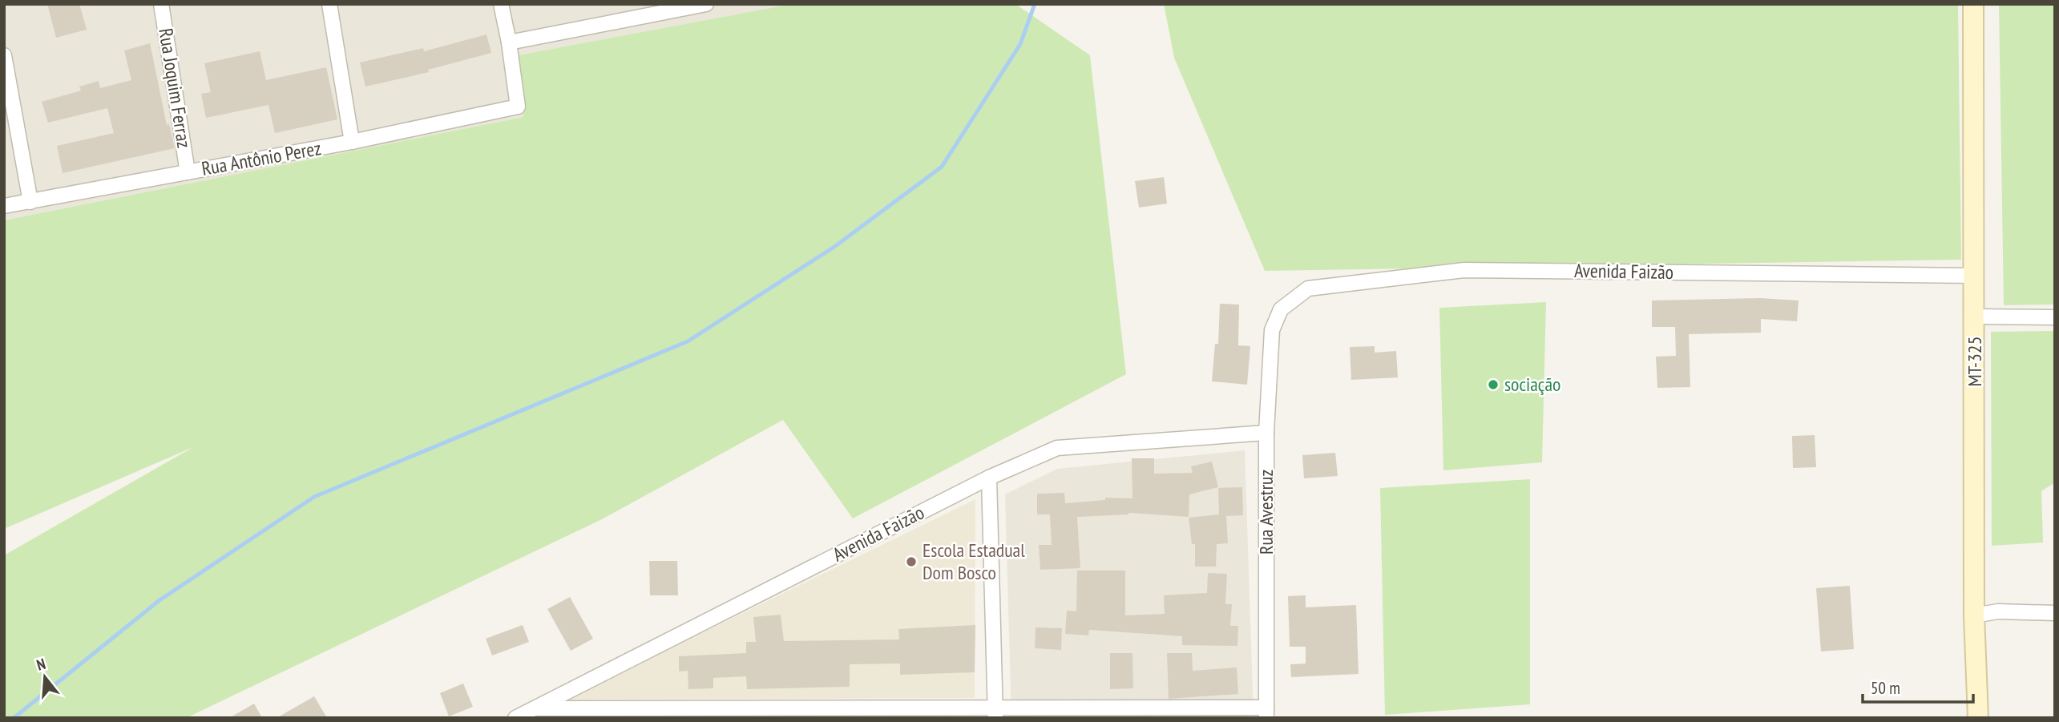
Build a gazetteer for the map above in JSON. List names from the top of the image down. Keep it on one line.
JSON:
{"streets":{"main road":["MT-325"],"street":["Rua Joquim Ferraz","Rua Antônio Perez","Avenida Faizão","Rua Avestruz"]},"crossings":[["Rua Joquim Ferraz","Rua Antônio Perez"],["Avenida Faizão","MT-325"],["Avenida Faizão","Rua Avestruz"]],"places":["sociação","Escola Estadual Dom Bosco"],"scale_bar":"50 m","north":"top"}
